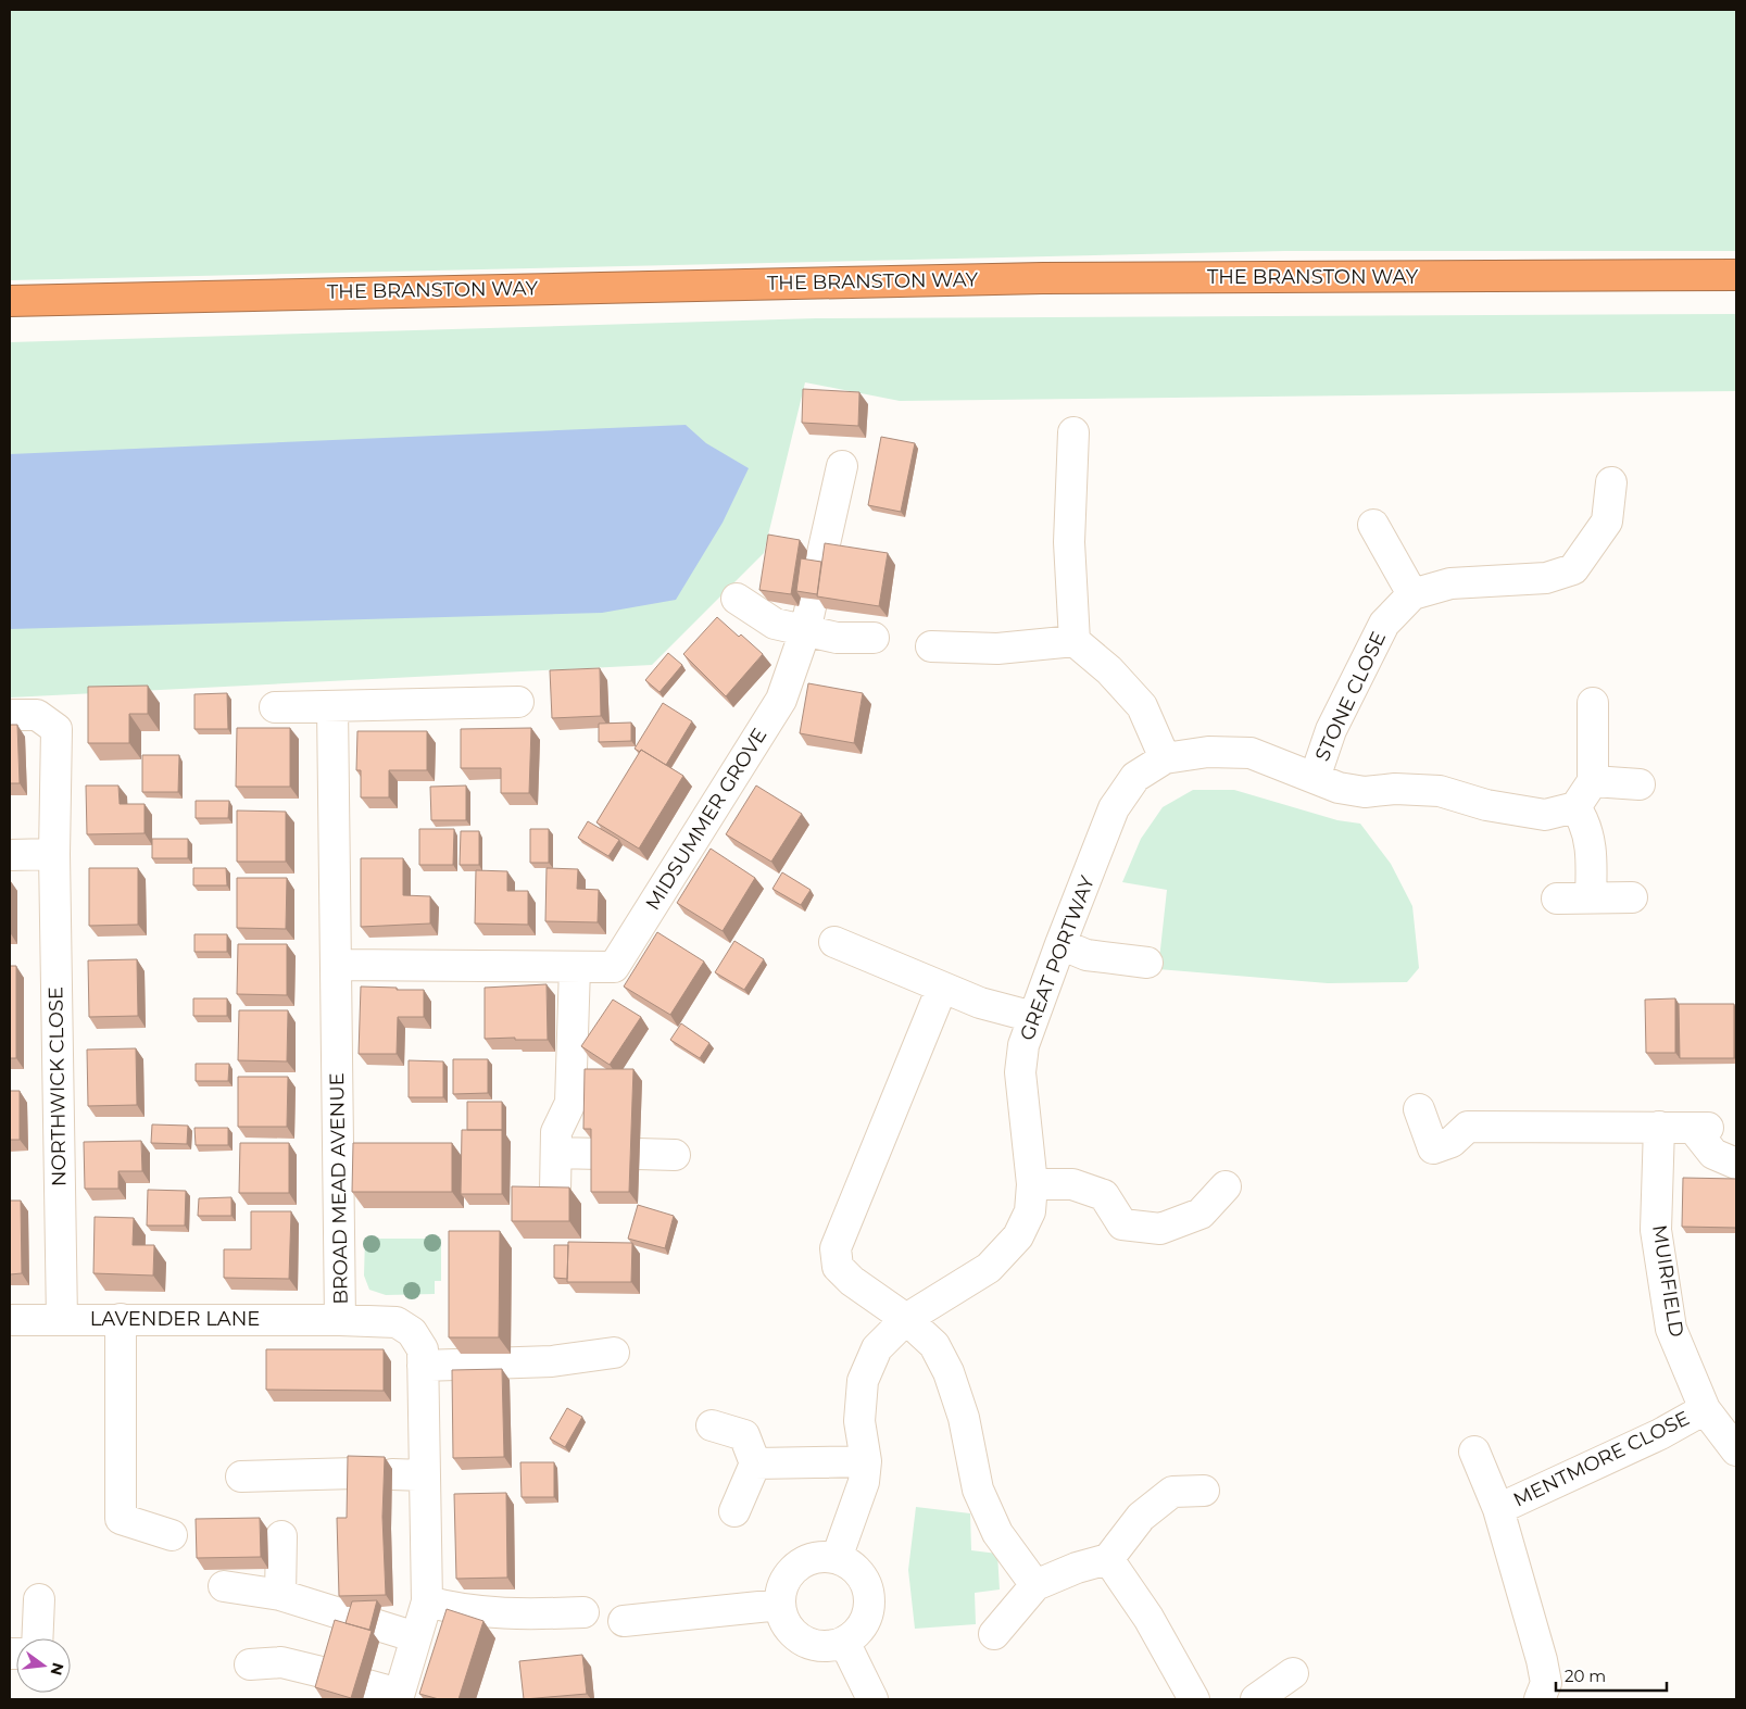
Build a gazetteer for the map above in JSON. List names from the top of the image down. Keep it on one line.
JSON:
{"streets":{"highway":["THE BRANSTON WAY"],"street":["STONE CLOSE","MIDSUMMER GROVE","GREAT PORTWAY","NORTHWICK CLOSE","BROAD MEAD AVENUE","MUIRFIELD","LAVENDER LANE","MENTMORE CLOSE"]},"crossings":[["STONE CLOSE","GREAT PORTWAY"],["MIDSUMMER GROVE","BROAD MEAD AVENUE"],["NORTHWICK CLOSE","LAVENDER LANE"],["BROAD MEAD AVENUE","LAVENDER LANE"],["MUIRFIELD","MENTMORE CLOSE"]],"scale_bar":"20 m","north":"right"}
